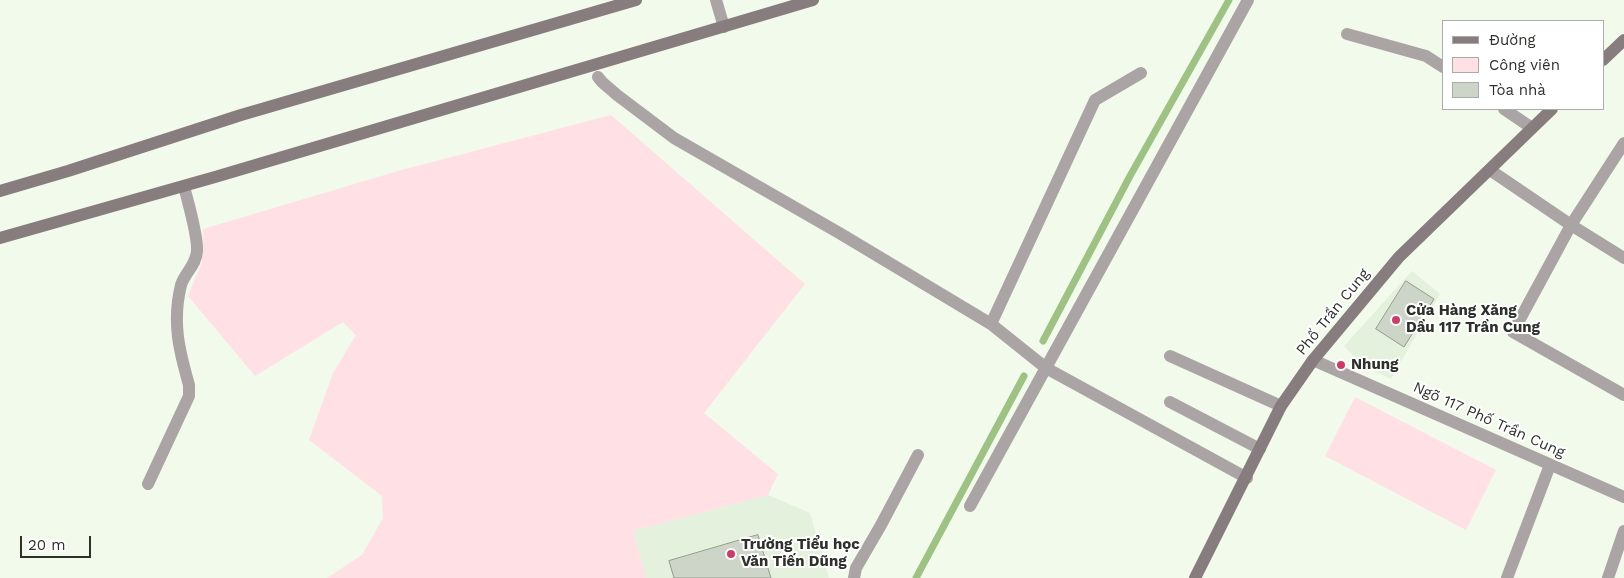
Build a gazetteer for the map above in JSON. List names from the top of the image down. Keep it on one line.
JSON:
{"streets":{"street":["Phố Trần Cung","Ngõ 117 Phố Trần Cung"]},"crossings":[["Phố Trần Cung","Ngõ 117 Phố Trần Cung"]],"places":["Cửa Hàng Xăng Dầu 117 Trần Cung","Nhung","Trường Tiểu học Văn Tiến Dũng"],"legend":["Đường","Công viên","Tòa nhà"],"scale_bar":"20 m"}
